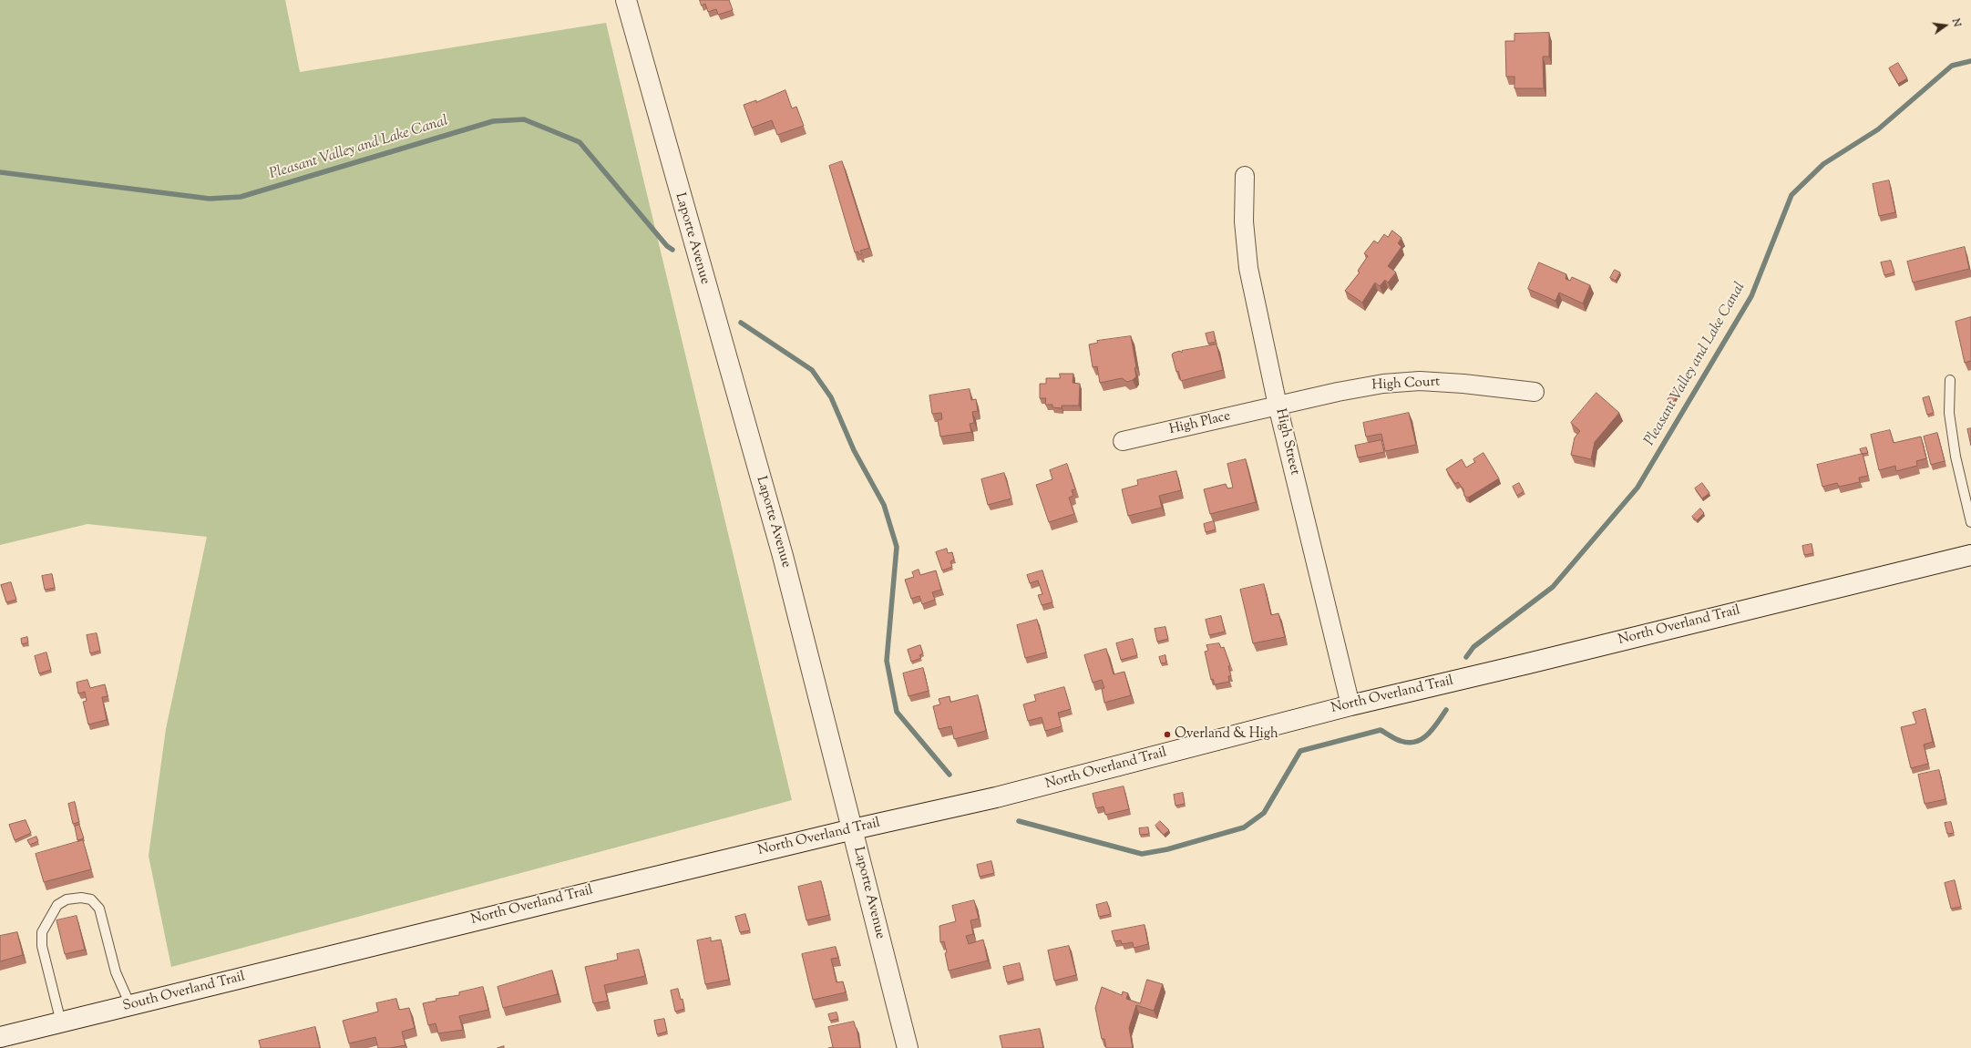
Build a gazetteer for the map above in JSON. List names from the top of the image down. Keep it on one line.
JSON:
{"streets":{"main road":["Laporte Avenue","North Overland Trail","South Overland Trail"],"street":["High Court","High Place","High Street"]},"crossings":[["Laporte Avenue","North Overland Trail"],["High Court","High Place"],["High Court","High Street"],["High Place","High Street"],["High Street","North Overland Trail"],["North Overland Trail","South Overland Trail"]],"water":["Pleasant Valley and Lake Canal"],"places":["Overland & High"],"north":"right"}
